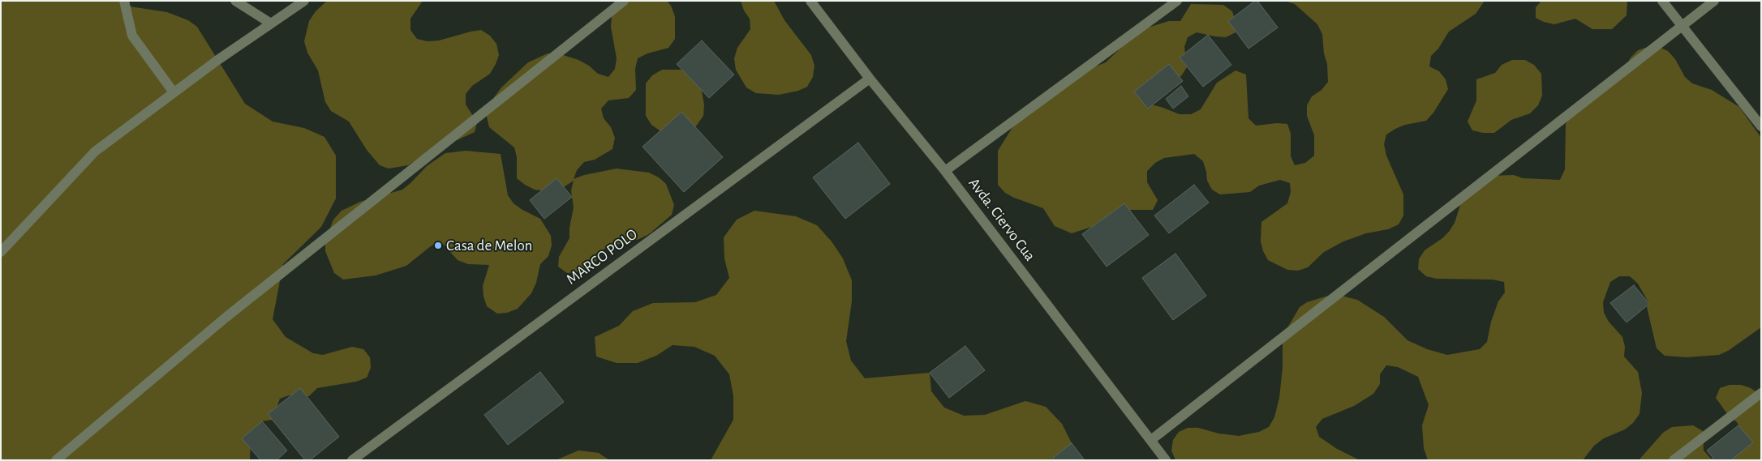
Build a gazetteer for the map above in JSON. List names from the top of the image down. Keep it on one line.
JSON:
{"streets":{"street":["Avda. Ciervo Cua","MARCO POLO"]},"crossings":[["Avda. Ciervo Cua","MARCO POLO"]],"places":["Casa de Melon"]}
